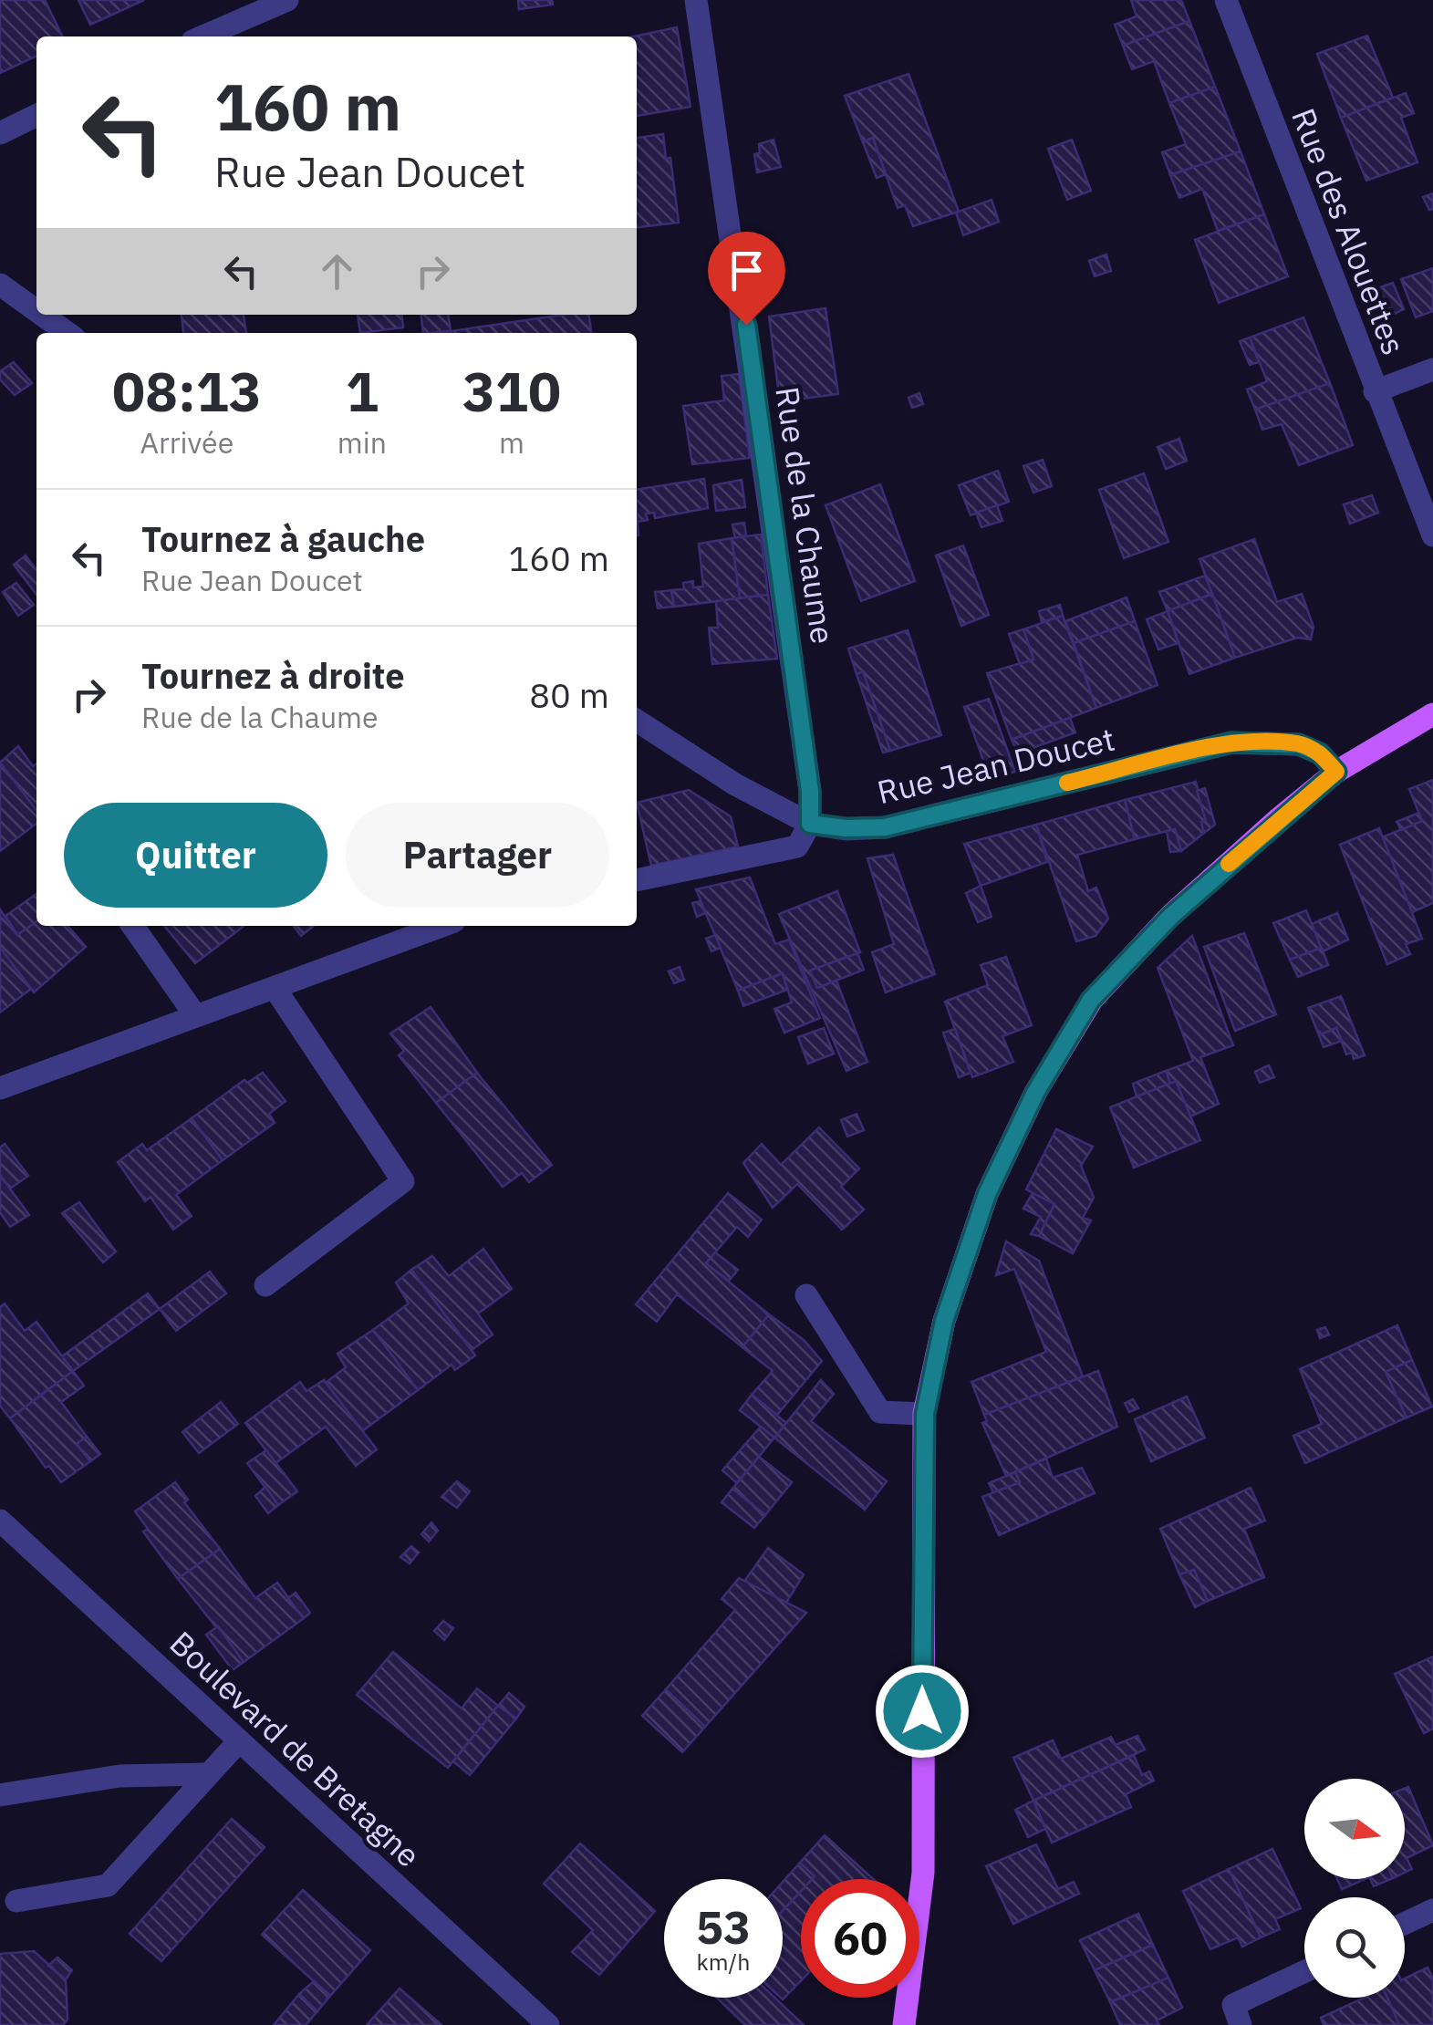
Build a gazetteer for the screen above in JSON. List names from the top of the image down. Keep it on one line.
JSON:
{"streets":{"street":["Rue des Alouettes","Rue de la Chaume","Rue Jean Doucet","Boulevard de Bretagne"]},"crossings":[["Rue de la Chaume","Rue Jean Doucet"]],"north":"right","page":{"turn":["160 m","Rue Jean Doucet"],"eta":["08:13","Arrivée","1","min","310","m"],"list":[{"name":"Tournez à gauche","note":"Rue Jean Doucet","value":"160 m"},{"name":"Tournez à droite","note":"Rue de la Chaume","value":"80 m"}],"buttons":["Quitter","Partager"],"speed":"53 km/h","limit":"60"}}
